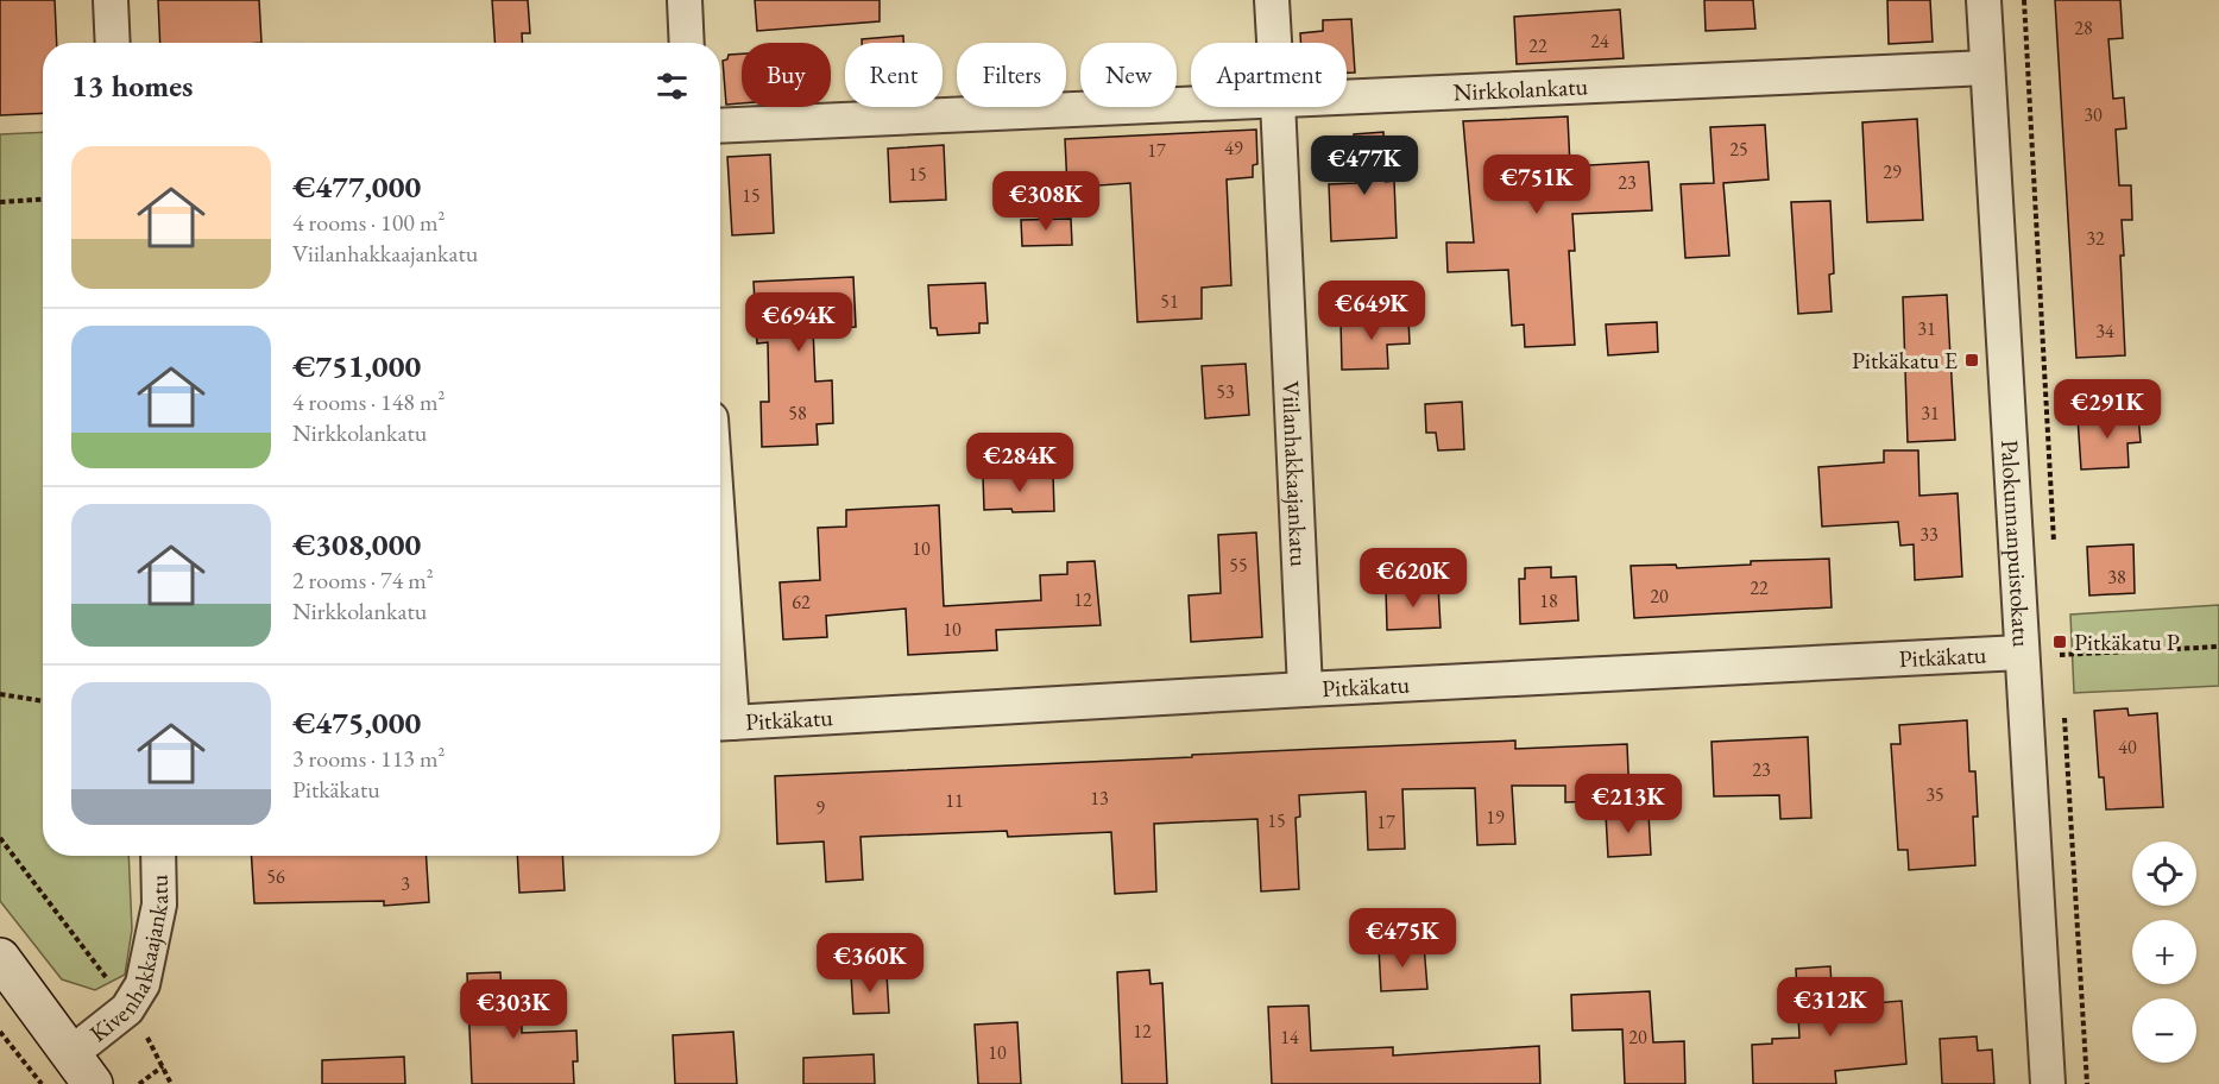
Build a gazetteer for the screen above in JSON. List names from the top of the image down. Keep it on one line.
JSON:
{"streets":{"street":["Nirkkolankatu","Viilanhakkaajankatu","Palokunnanpuistokatu","Pitkäkatu","Kivenhakkaajankatu"]},"crossings":[["Nirkkolankatu","Palokunnanpuistokatu"],["Viilanhakkaajankatu","Pitkäkatu"],["Palokunnanpuistokatu","Pitkäkatu"]],"places":{"transit":["Pitkäkatu E","Pitkäkatu P"]},"house_numbers":["28","24","22","30","49","25","17","29","15","23","15","32","51","31","34","53","58","31","33","10","55","38","22","20","12","18","62","10","40","23","35","13","11","9","19","15","17","56","3","12","14","20","10"],"page":{"chip":["Buy","Rent","Filters","New","Apartment"],"heading":"13 homes","list":[{"name":"€477,000","note":"4 rooms · 100 m² · Viilanhakkaajankatu"},{"name":"€751,000","note":"4 rooms · 148 m² · Nirkkolankatu"},{"name":"€308,000","note":"2 rooms · 74 m² · Nirkkolankatu"},{"name":"€475,000","note":"3 rooms · 113 m² · Pitkäkatu"}],"price":["€477K","€751K","€308K","€649K","€694K","€291K","€284K","€620K","€213K","€475K","€360K","€312K","€303K"],"map_buttons":["+","−"]}}
